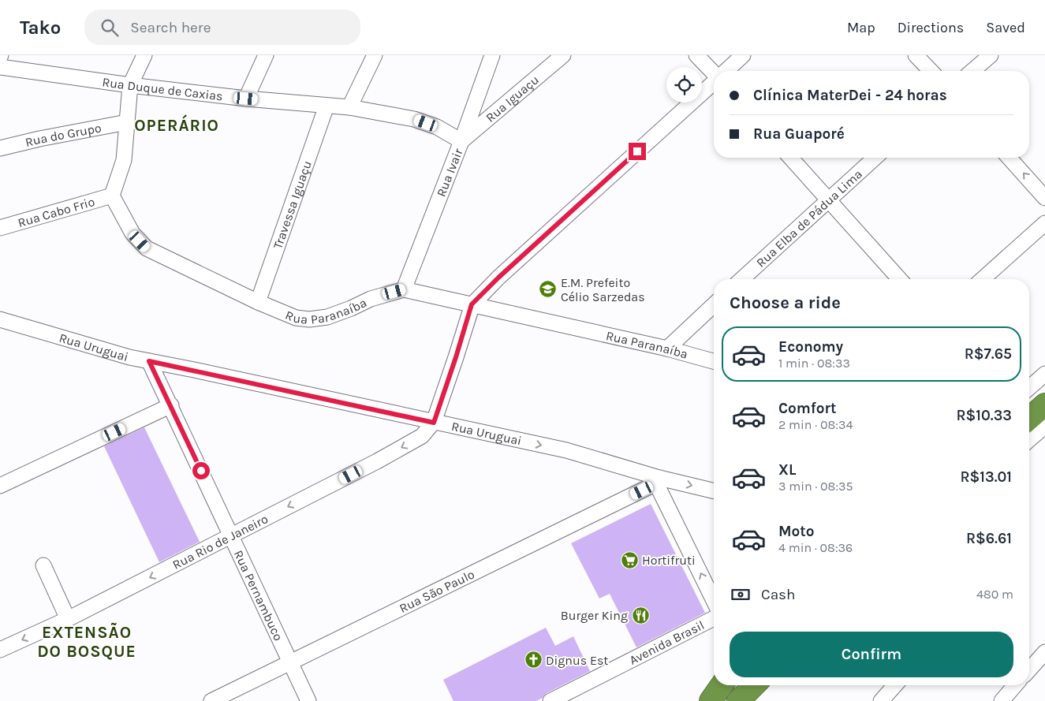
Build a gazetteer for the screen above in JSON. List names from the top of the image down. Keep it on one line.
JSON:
{"streets":{"street":["Rua Duque de Caxias","Rua Iguaçu","Rua do Grupo","Rua Ivair","Travessa Iguaçu","Rua Cabo Frio","Rua Elba de Pádua Lima","Rua Paranaíba","Rua Uruguai","Rua Rio de Janeiro","Rua São Paulo","Rua Pernambuco","Avenida Brasil"]},"crossings":[["Rua Duque de Caxias","Rua Iguaçu"],["Rua Duque de Caxias","Rua Ivair"],["Rua Duque de Caxias","Travessa Iguaçu"],["Rua Iguaçu","Rua Ivair"],["Rua Ivair","Rua Paranaíba"],["Travessa Iguaçu","Rua Paranaíba"],["Rua Cabo Frio","Rua Paranaíba"],["Rua Uruguai","Rua Rio de Janeiro"],["Rua Uruguai","Rua São Paulo"],["Rua Uruguai","Rua Pernambuco"],["Rua Rio de Janeiro","Rua Pernambuco"],["Rua São Paulo","Rua Pernambuco"]],"one_way":["Rua Uruguai","Rua Rio de Janeiro"],"districts":["OPERÁRIO","EXTENSÃO DO BOSQUE"],"places":{"school or university":["E.M. Prefeito Célio Sarzedas"],"supermarket":["Hortifruti"],"restaurant":["Burger King"],"church":["Dignus Est"]},"page":{"header":"Tako","search":"Search here","nav":["Map","Directions","Saved"],"banner":["Clínica MaterDei - 24 horas","Rua Guaporé"],"heading":"Choose a ride","list":[{"name":"Economy","note":"1 min · 08:33","value":"R$7.65"},{"name":"Comfort","note":"2 min · 08:34","value":"R$10.33"},{"name":"XL","note":"3 min · 08:35","value":"R$13.01"},{"name":"Moto","note":"4 min · 08:36","value":"R$6.61"}],"pay":["Cash","480 m"],"buttons":"Confirm"}}
